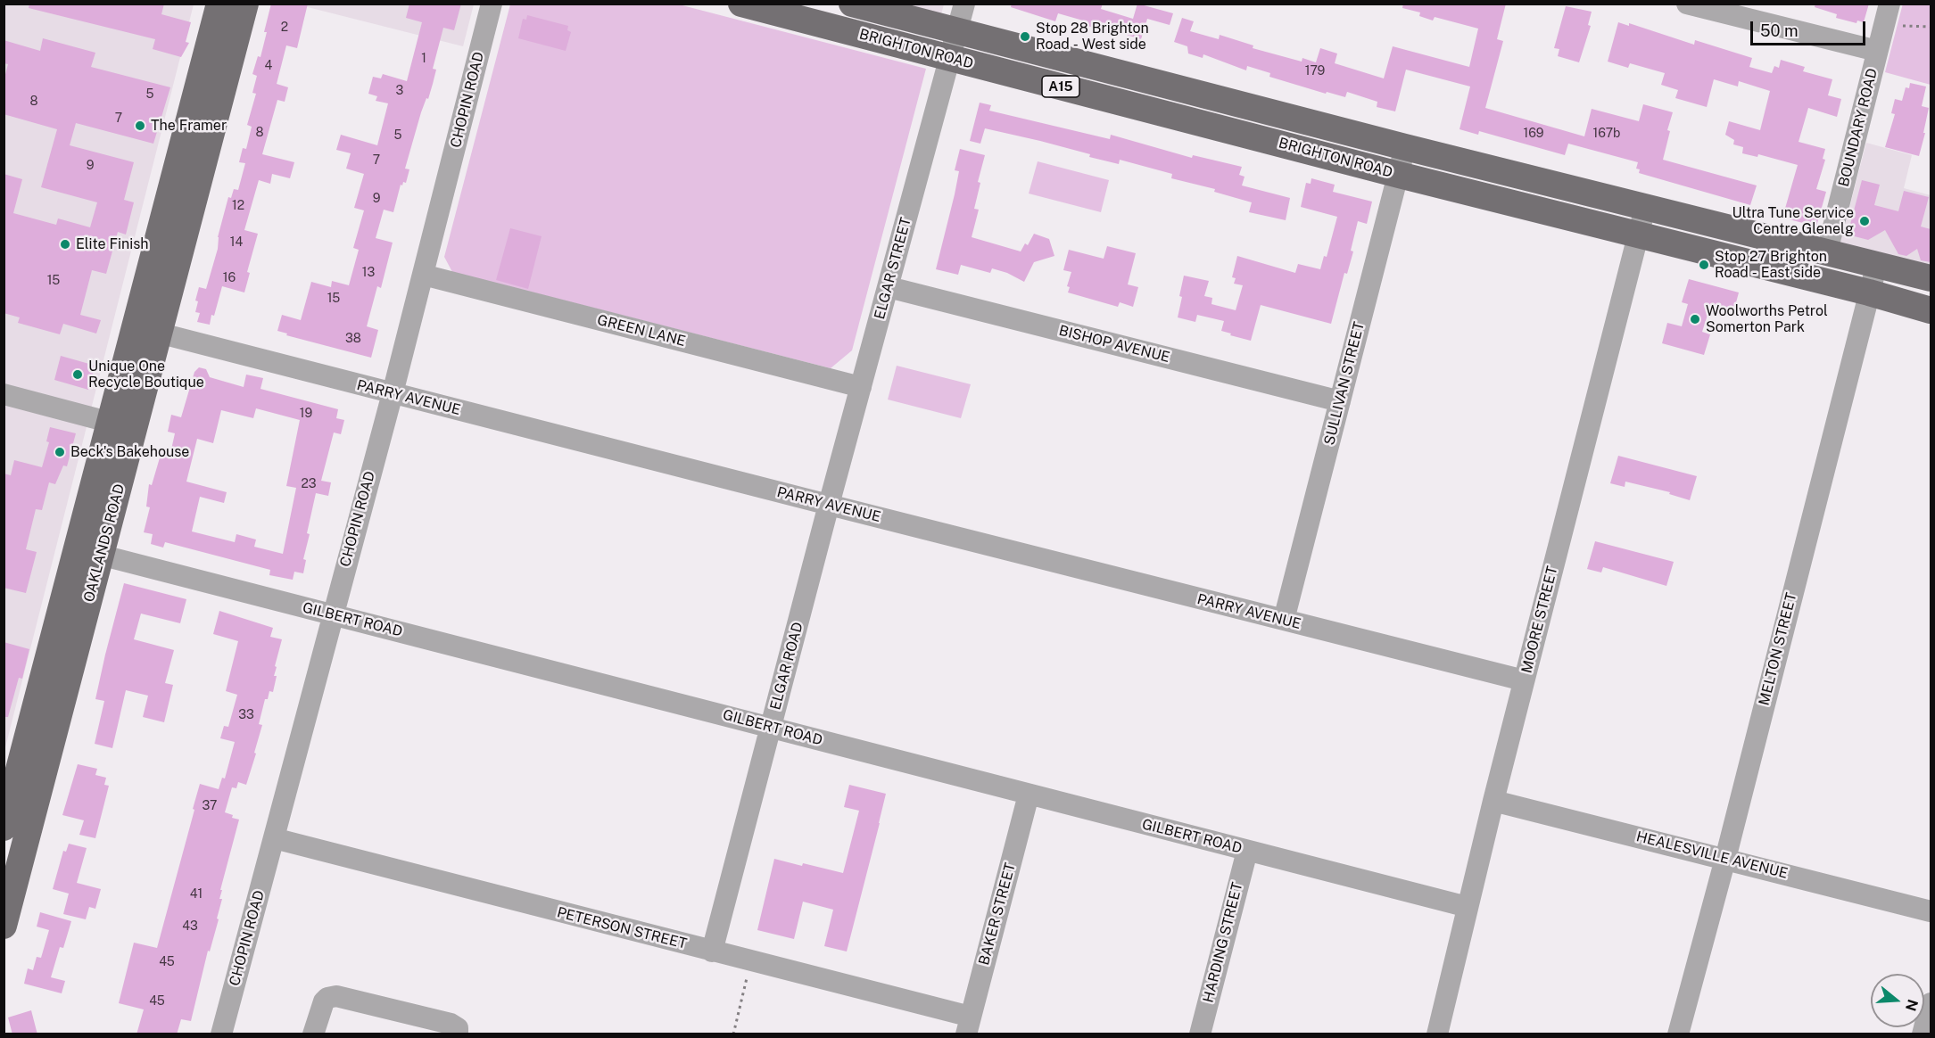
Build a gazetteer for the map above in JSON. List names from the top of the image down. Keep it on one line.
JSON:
{"streets":{"main road":["BRIGHTON ROAD","A15","OAKLANDS ROAD"],"street":["CHOPIN ROAD","BOUNDARY ROAD","ELGAR STREET","GREEN LANE","BISHOP AVENUE","SULLIVAN STREET","PARRY AVENUE","GILBERT ROAD","MOORE STREET","MELTON STREET","ELGAR ROAD","HEALESVILLE AVENUE","BAKER STREET","PETERSON STREET","HARDING STREET"]},"crossings":[["BRIGHTON ROAD","BOUNDARY ROAD"],["BRIGHTON ROAD","ELGAR STREET"],["BRIGHTON ROAD","SULLIVAN STREET"],["BRIGHTON ROAD","MOORE STREET"],["BRIGHTON ROAD","MELTON STREET"],["CHOPIN ROAD","GREEN LANE"],["CHOPIN ROAD","PARRY AVENUE"],["CHOPIN ROAD","GILBERT ROAD"],["CHOPIN ROAD","PETERSON STREET"],["ELGAR STREET","GREEN LANE"],["ELGAR STREET","BISHOP AVENUE"],["ELGAR STREET","PARRY AVENUE"],["ELGAR STREET","ELGAR ROAD"],["BISHOP AVENUE","SULLIVAN STREET"],["SULLIVAN STREET","PARRY AVENUE"],["PARRY AVENUE","OAKLANDS ROAD"],["PARRY AVENUE","MOORE STREET"],["PARRY AVENUE","ELGAR ROAD"],["OAKLANDS ROAD","GILBERT ROAD"],["GILBERT ROAD","MOORE STREET"],["GILBERT ROAD","ELGAR ROAD"],["GILBERT ROAD","BAKER STREET"],["GILBERT ROAD","HARDING STREET"],["MOORE STREET","HEALESVILLE AVENUE"],["MELTON STREET","HEALESVILLE AVENUE"],["ELGAR ROAD","PETERSON STREET"],["BAKER STREET","PETERSON STREET"]],"places":["Stop 28 Brighton Road - West side","The Framer","Ultra Tune Service Centre Glenelg","Elite Finish","Stop 27 Brighton Road - East side","Woolworths Petrol Somerton Park","Unique One Recycle Boutique","Beck's Bakehouse"],"house_numbers":["2","1","4","179","3","5","8","7","8","169","167b","5","7","9","9","12","14","13","16","15","15","38","19","23","33","37","41","43","45","45"],"scale_bar":"50 m","north":"right"}
